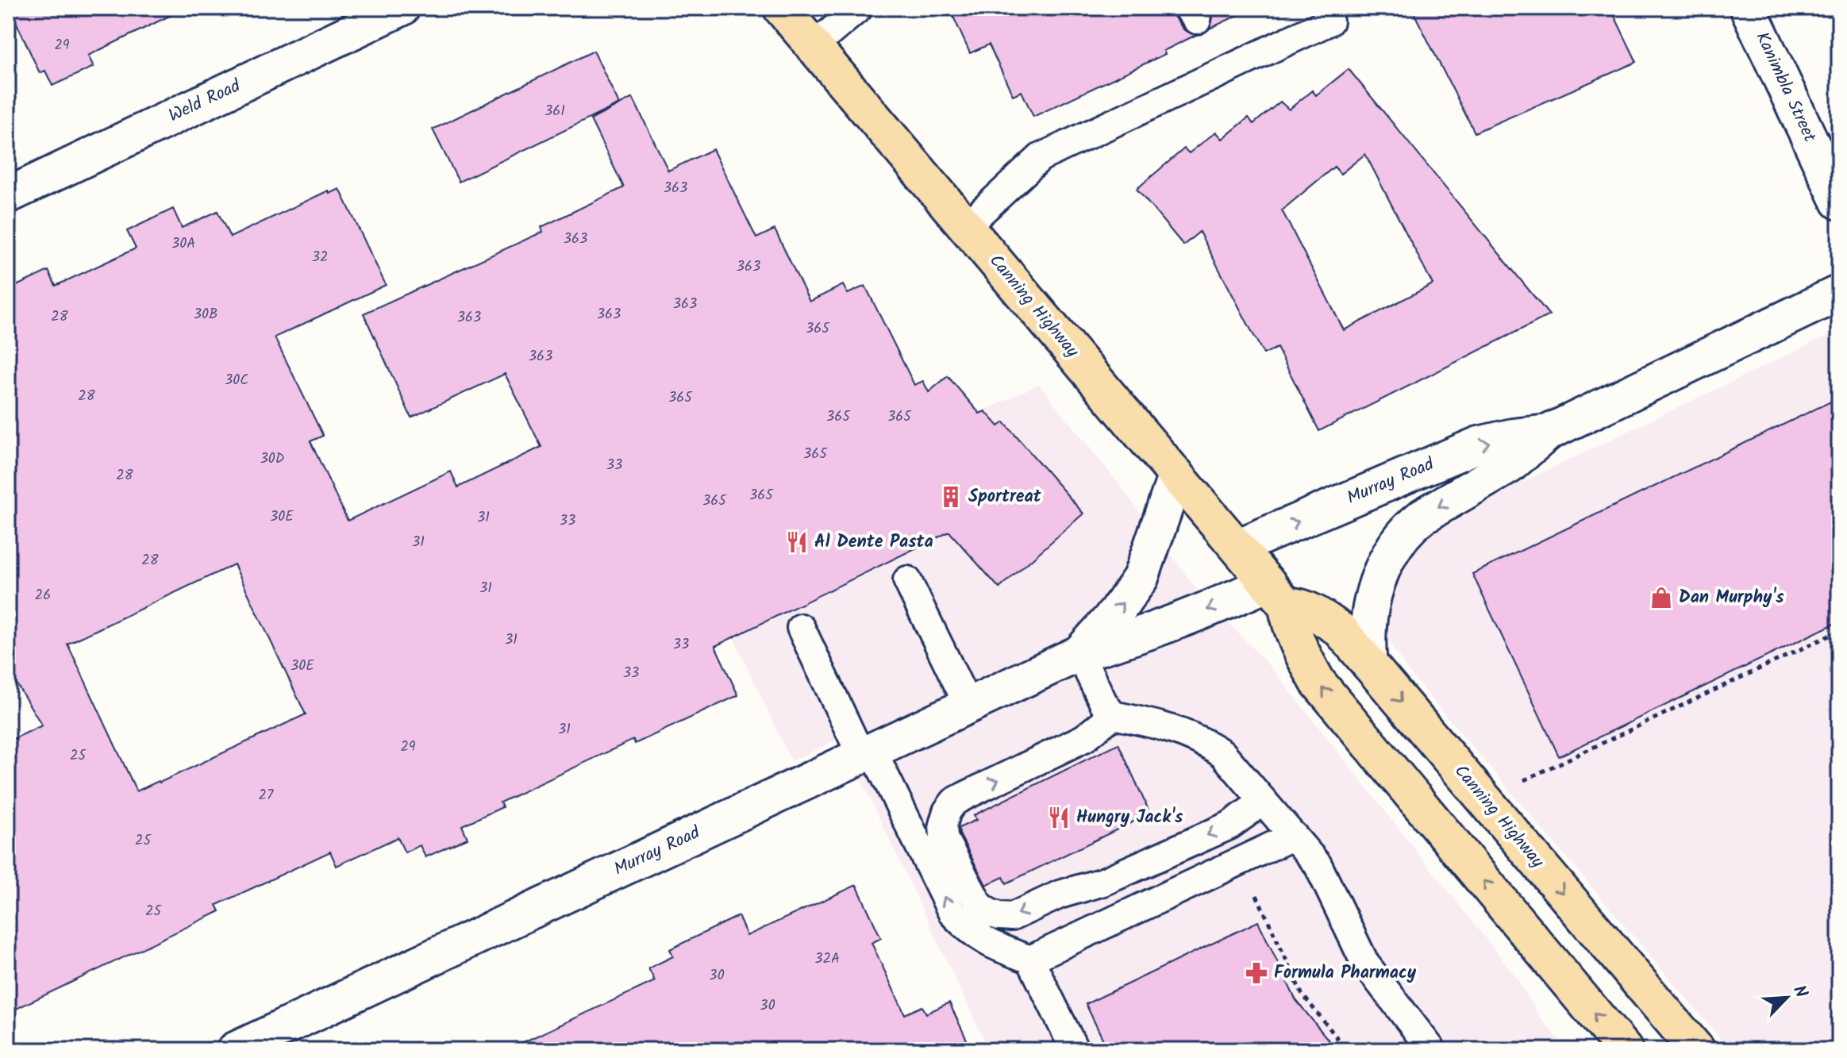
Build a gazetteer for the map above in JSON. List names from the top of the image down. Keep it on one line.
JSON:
{"streets":{"highway":["Canning Highway"],"street":["Kanimbla Street","Weld Road","Murray Road"]},"crossings":[["Canning Highway","Murray Road"]],"places":{"building":["Sportreat"],"restaurant":["Al Dente Pasta","Hungry Jack's"],"shop":["Dan Murphy's"],"pharmacy":["Formula Pharmacy"]},"house_numbers":["29","361","363","363","30A","32","363","363","30B","363","28","363","365","363","30C","28","365","365","365","365","30D","33","28","365","365","30E","31","33","31","28","31","26","31","33","30E","33","31","29","25","27","25","25","32A","30","30"],"north":"top right"}
